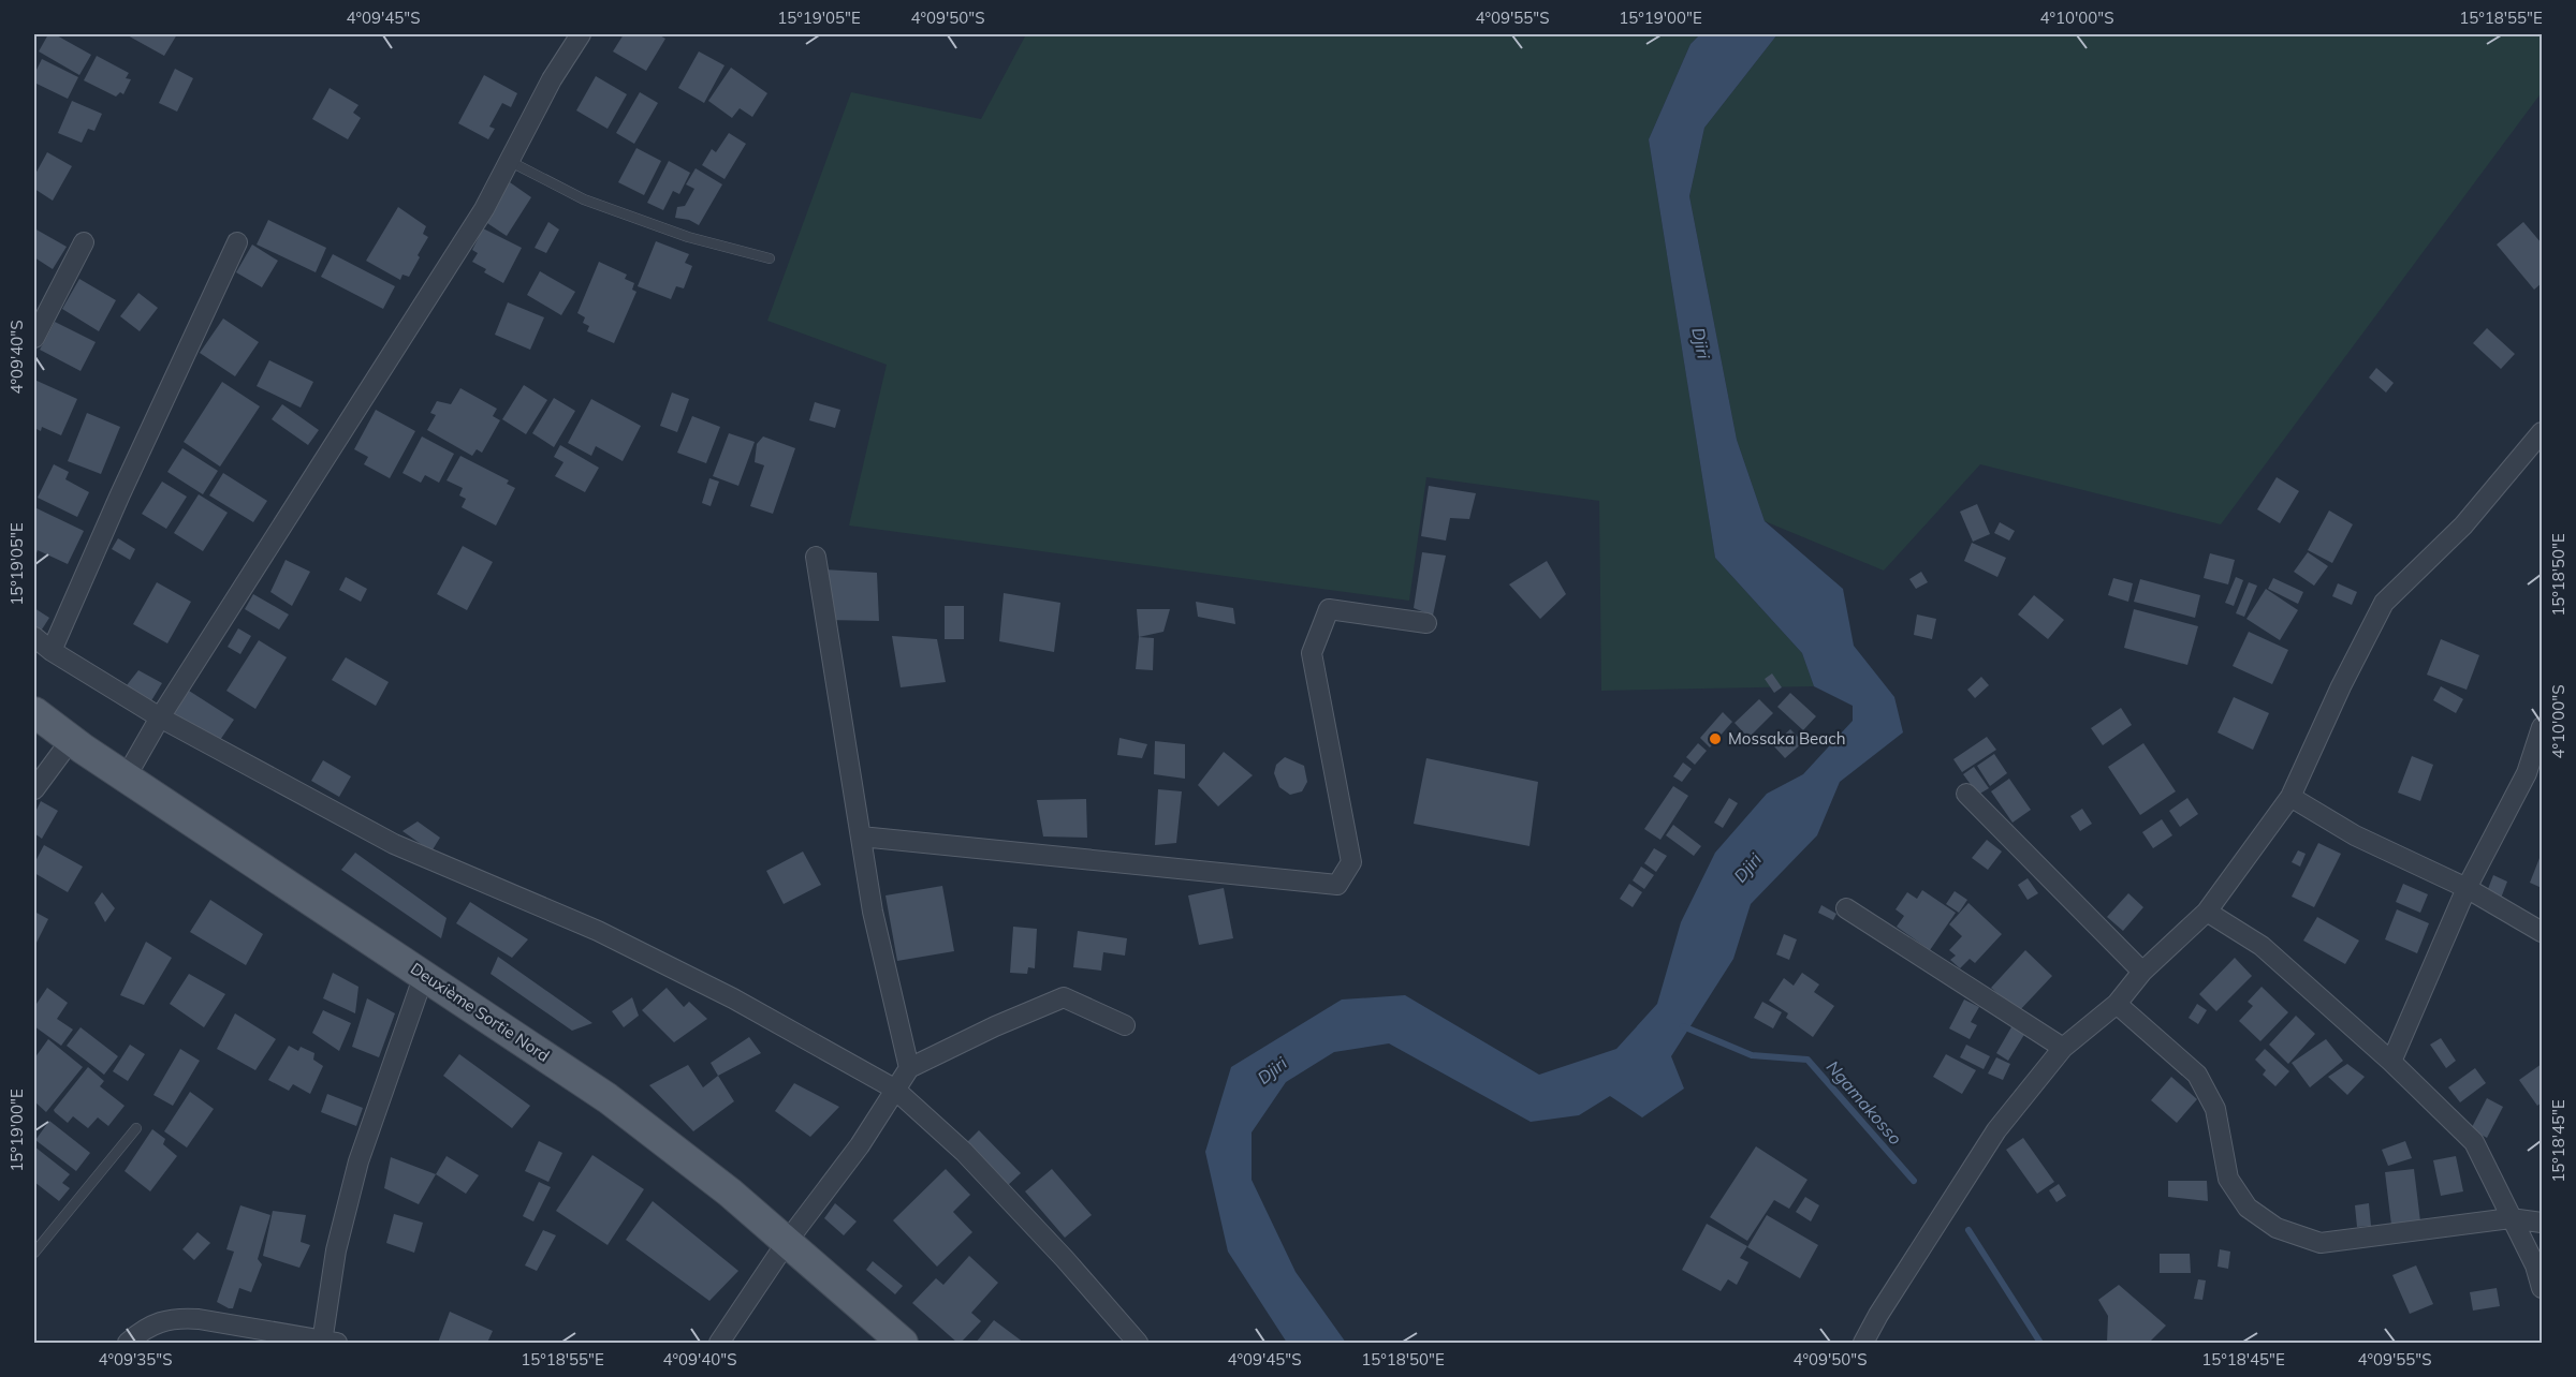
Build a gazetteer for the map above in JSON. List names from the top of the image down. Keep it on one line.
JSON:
{"streets":{"main road":["Deuxième Sortie Nord"]},"water":["Djiri","Ngamakosso"],"places":["Mossaka Beach"],"coordinates":["4°09'45\"S","15°19'05\"E","4°09'50\"S","4°09'55\"S","15°19'00\"E","4°10'00\"S","15°18'55\"E","4°09'40\"S","15°18'50\"E","15°18'45\"E","4°09'35\"S"]}
